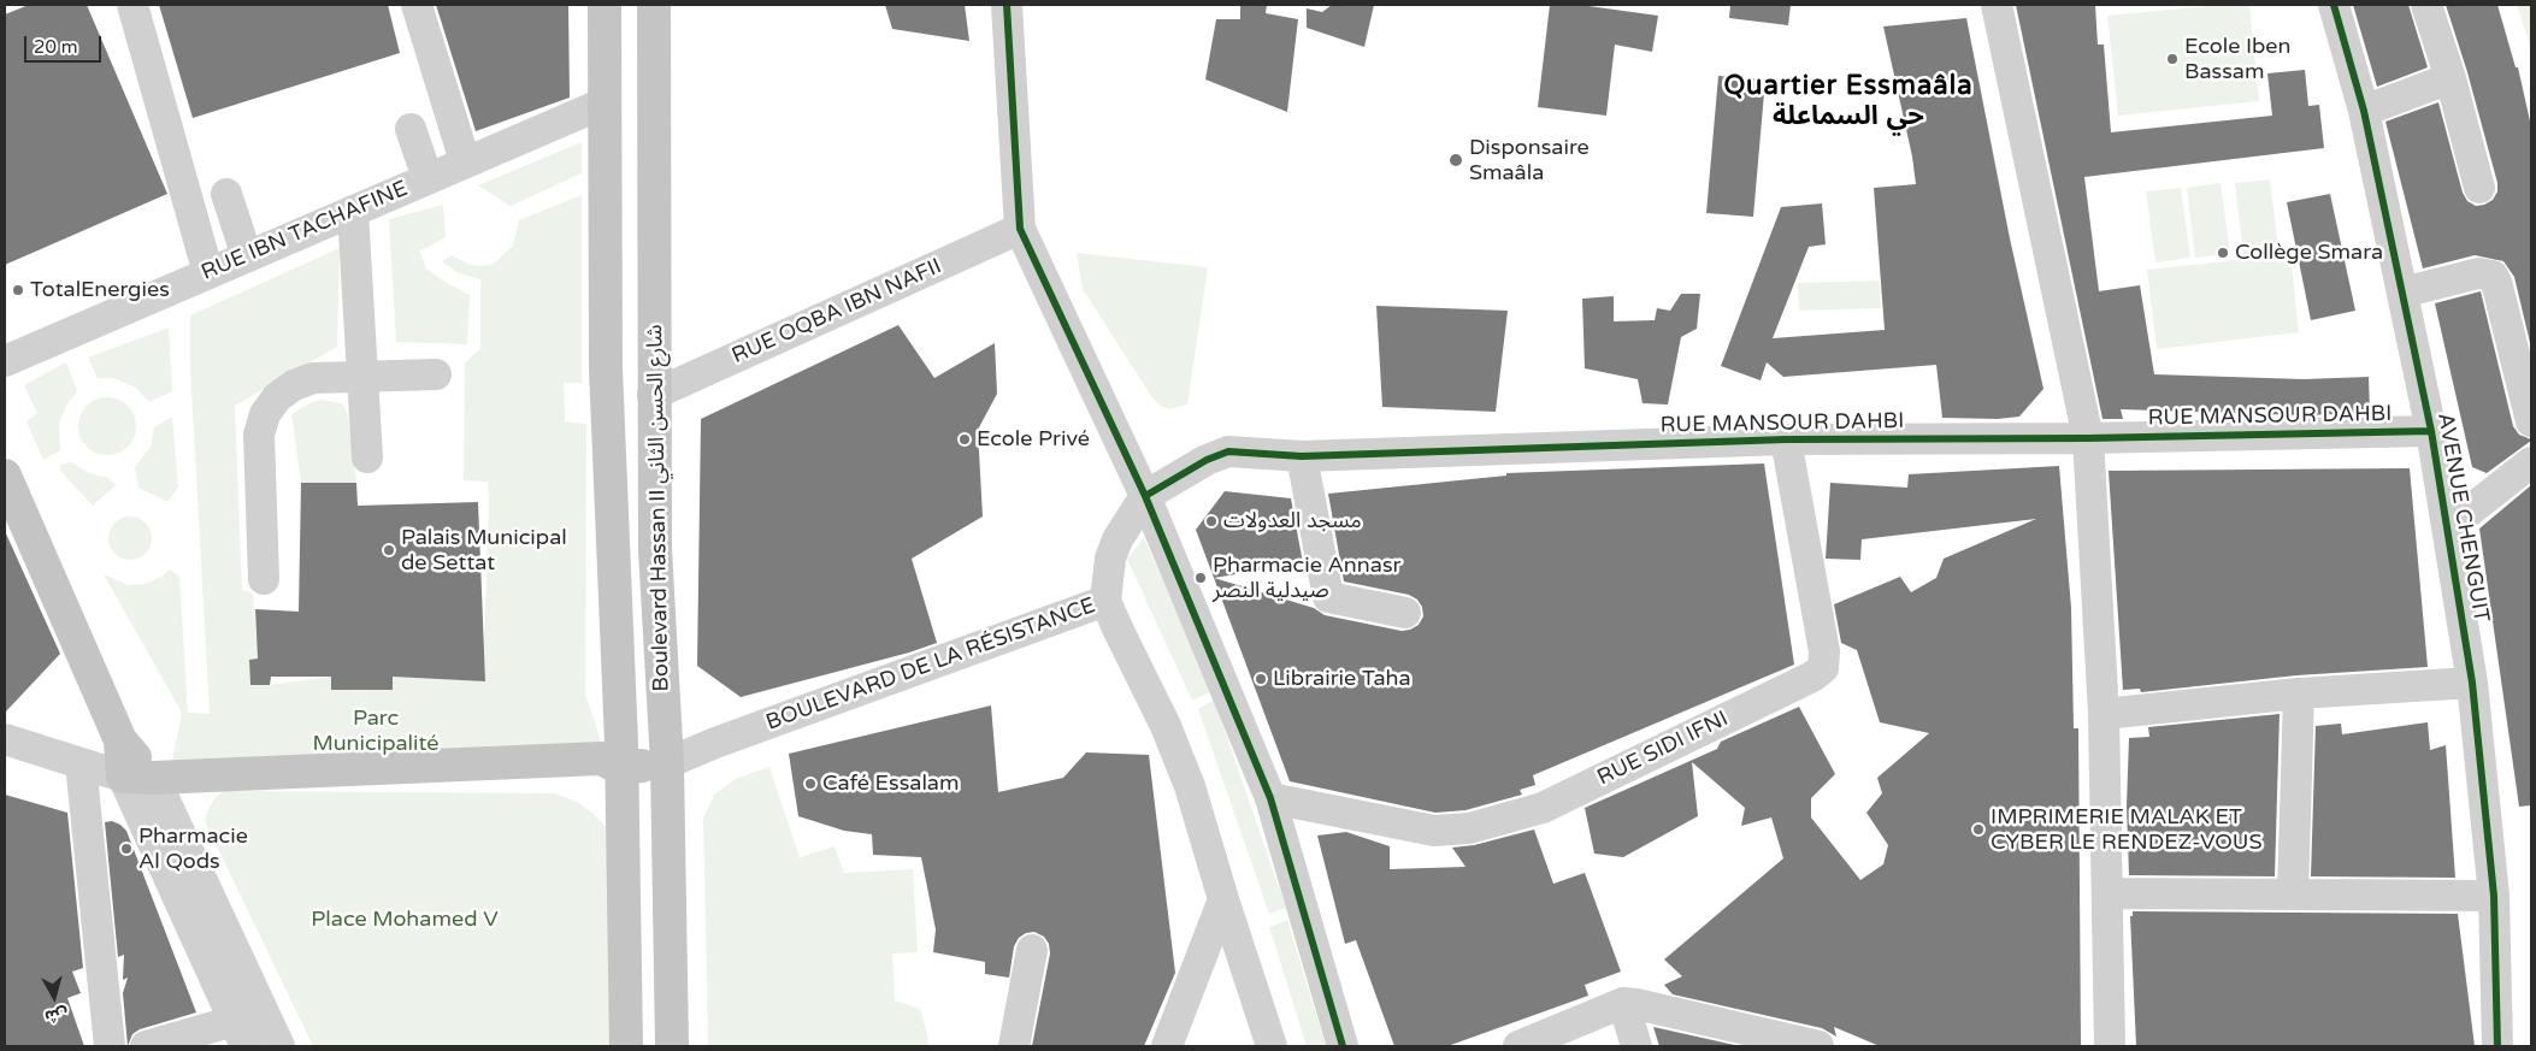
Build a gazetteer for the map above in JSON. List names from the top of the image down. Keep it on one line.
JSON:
{"streets":{"main road":["Boulevard Hassan II شارع الحسن الثاني","BOULEVARD DE LA RÉSISTANCE"],"street":["RUE IBN TACHAFINE","RUE OQBA IBN NAFII","RUE MANSOUR DAHBI","AVENUE CHENGUIT","RUE SIDI IFNI"]},"crossings":[["RUE IBN TACHAFINE","Boulevard Hassan II شارع الحسن الثاني"],["RUE OQBA IBN NAFII","Boulevard Hassan II شارع الحسن الثاني"],["RUE MANSOUR DAHBI","AVENUE CHENGUIT"],["RUE MANSOUR DAHBI","BOULEVARD DE LA RÉSISTANCE"],["RUE MANSOUR DAHBI","RUE SIDI IFNI"],["Boulevard Hassan II شارع الحسن الثاني","BOULEVARD DE LA RÉSISTANCE"]],"districts":["Quartier Essmaâla حي السماعلة"],"parks":["Parc Municipalité","Place Mohamed V"],"places":["Ecole Iben Bassam","Disponsaire Smaâla","Collège Smara","TotalEnergies","Ecole Privé","مسجد العدولات","Palais Municipal de Settat","Pharmacie Annasr صيدلية النصر","Librairie Taha","Café Essalam","IMPRIMERIE MALAK ET CYBER LE RENDEZ-VOUS","Pharmacie Al Qods"],"scale_bar":"20 m","north":"bottom"}
